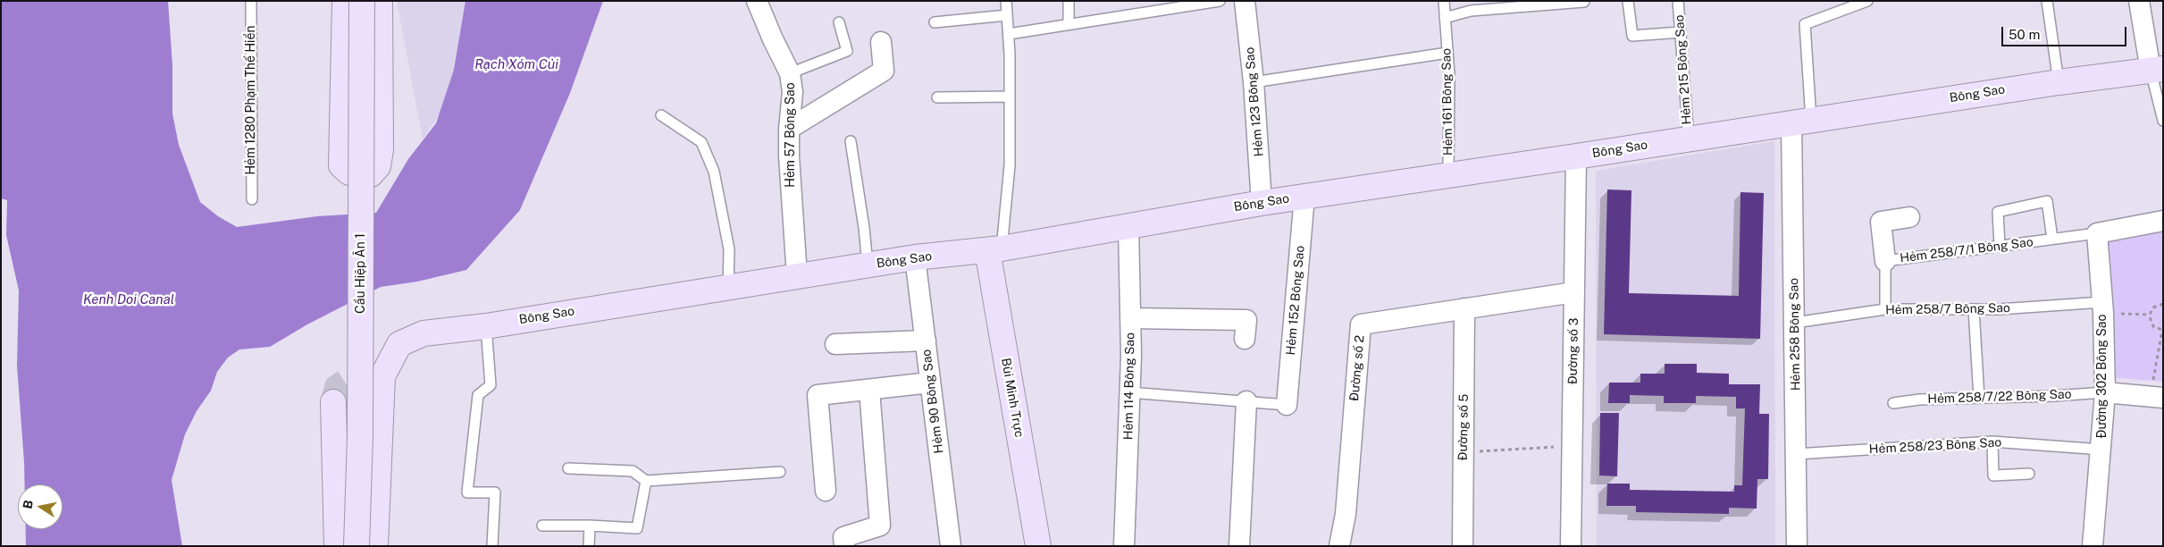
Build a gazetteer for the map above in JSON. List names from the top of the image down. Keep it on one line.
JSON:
{"streets":{"street":["Bông Sao","Hẻm 123 Bông Sao","Hẻm 57 Bông Sao","Cầu Hiệp Ân 1","Hẻm 152 Bông Sao","Hẻm 258 Bông Sao","Đường số 3","Đường số 2","Đường 302 Bông Sao","Hẻm 114 Bông Sao","Bùi Minh Trực","Hẻm 90 Bông Sao","Đường số 5"],"lane":["Hẻm 215 Bông Sao","Hẻm 1280 Phạm Thế Hiển","Hẻm 161 Bông Sao","Hẻm 258/7/1 Bông Sao","Hẻm 258/7 Bông Sao","Hẻm 258/7/22 Bông Sao","Hẻm 258/23 Bông Sao"]},"crossings":[["Hẻm 215 Bông Sao","Bông Sao"],["Bông Sao","Hẻm 123 Bông Sao"],["Bông Sao","Hẻm 161 Bông Sao"],["Bông Sao","Hẻm 57 Bông Sao"],["Bông Sao","Hẻm 152 Bông Sao"],["Bông Sao","Hẻm 258 Bông Sao"],["Bông Sao","Đường số 3"],["Bông Sao","Hẻm 114 Bông Sao"],["Bông Sao","Bùi Minh Trực"],["Bông Sao","Hẻm 90 Bông Sao"],["Hẻm 258/7/1 Bông Sao","Hẻm 258/7 Bông Sao"],["Hẻm 258/7/1 Bông Sao","Đường 302 Bông Sao"],["Hẻm 258/7 Bông Sao","Hẻm 258 Bông Sao"],["Hẻm 258/7 Bông Sao","Đường 302 Bông Sao"],["Hẻm 258 Bông Sao","Hẻm 258/23 Bông Sao"],["Đường số 3","Đường số 2"],["Đường số 2","Đường số 5"],["Đường 302 Bông Sao","Hẻm 258/7/22 Bông Sao"],["Đường 302 Bông Sao","Hẻm 258/23 Bông Sao"]],"water":["Rạch Xóm Củi","Kenh Doi Canal"],"scale_bar":"50 m","north":"left"}
